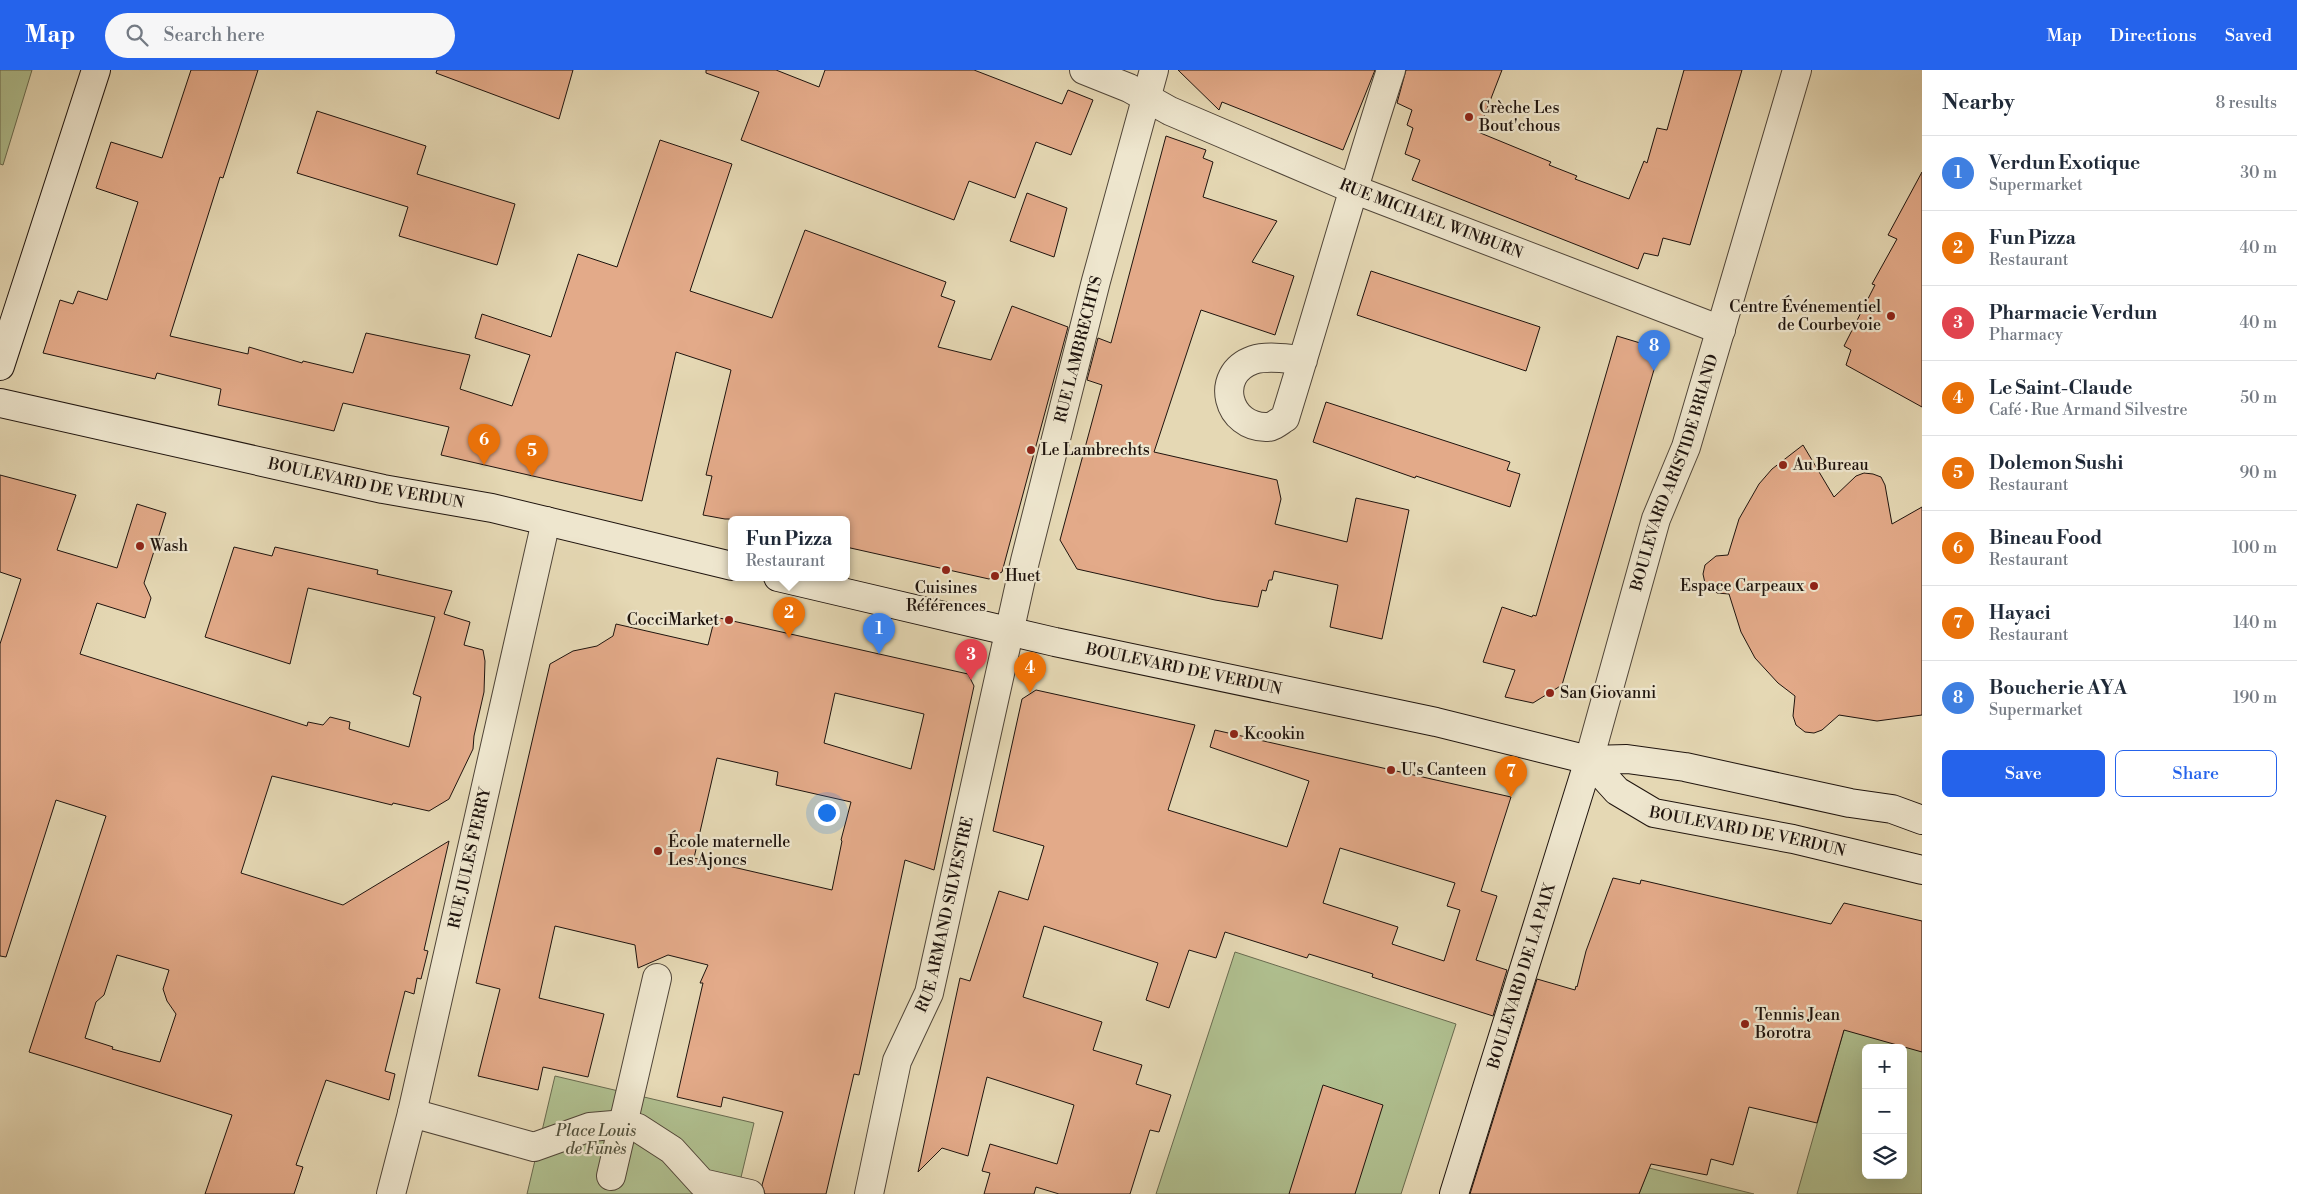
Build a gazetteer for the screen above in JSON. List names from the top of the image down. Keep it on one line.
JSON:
{"streets":{"street":["RUE MICHAEL WINBURN","RUE LAMBRECHTS","BOULEVARD ARISTIDE BRIAND","BOULEVARD DE VERDUN","RUE JULES FERRY","RUE ARMAND SILVESTRE","BOULEVARD DE LA PAIX"]},"crossings":[["RUE MICHAEL WINBURN","RUE LAMBRECHTS"],["RUE MICHAEL WINBURN","BOULEVARD ARISTIDE BRIAND"],["RUE LAMBRECHTS","BOULEVARD DE VERDUN"],["RUE LAMBRECHTS","RUE ARMAND SILVESTRE"],["BOULEVARD ARISTIDE BRIAND","BOULEVARD DE VERDUN"],["BOULEVARD ARISTIDE BRIAND","BOULEVARD DE LA PAIX"],["BOULEVARD DE VERDUN","RUE JULES FERRY"],["BOULEVARD DE VERDUN","RUE ARMAND SILVESTRE"],["BOULEVARD DE VERDUN","BOULEVARD DE LA PAIX"]],"parks":["Place Louis de Funès"],"places":["Crèche Les Bout'chous","Centre Événementiel de Courbevoie","Le Lambrechts","Au Bureau","Wash","Cuisines Références","Huet","Espace Carpeaux","CocciMarket","San Giovanni","Kcookin","U's Canteen","École maternelle Les Ajoncs","Tennis Jean Borotra"],"page":{"header":"Map","search":"Search here","nav":["Map","Directions","Saved"],"heading":["Nearby","8 results"],"list":[{"mark":"1","name":"Verdun Exotique","note":"Supermarket","value":"30 m"},{"mark":"2","name":"Fun Pizza","note":"Restaurant","value":"40 m"},{"mark":"3","name":"Pharmacie Verdun","note":"Pharmacy","value":"40 m"},{"mark":"4","name":"Le Saint-Claude","note":"Café · Rue Armand Silvestre","value":"50 m"},{"mark":"5","name":"Dolemon Sushi","note":"Restaurant","value":"90 m"},{"mark":"6","name":"Bineau Food","note":"Restaurant","value":"100 m"},{"mark":"7","name":"Hayaci","note":"Restaurant","value":"140 m"},{"mark":"8","name":"Boucherie AYA","note":"Supermarket","value":"190 m"}],"pins":["8","6","5","2","1","3","4","7"],"popup":["Fun Pizza","Restaurant"],"buttons":["Save","Share"],"map_buttons":["+","−"]}}
